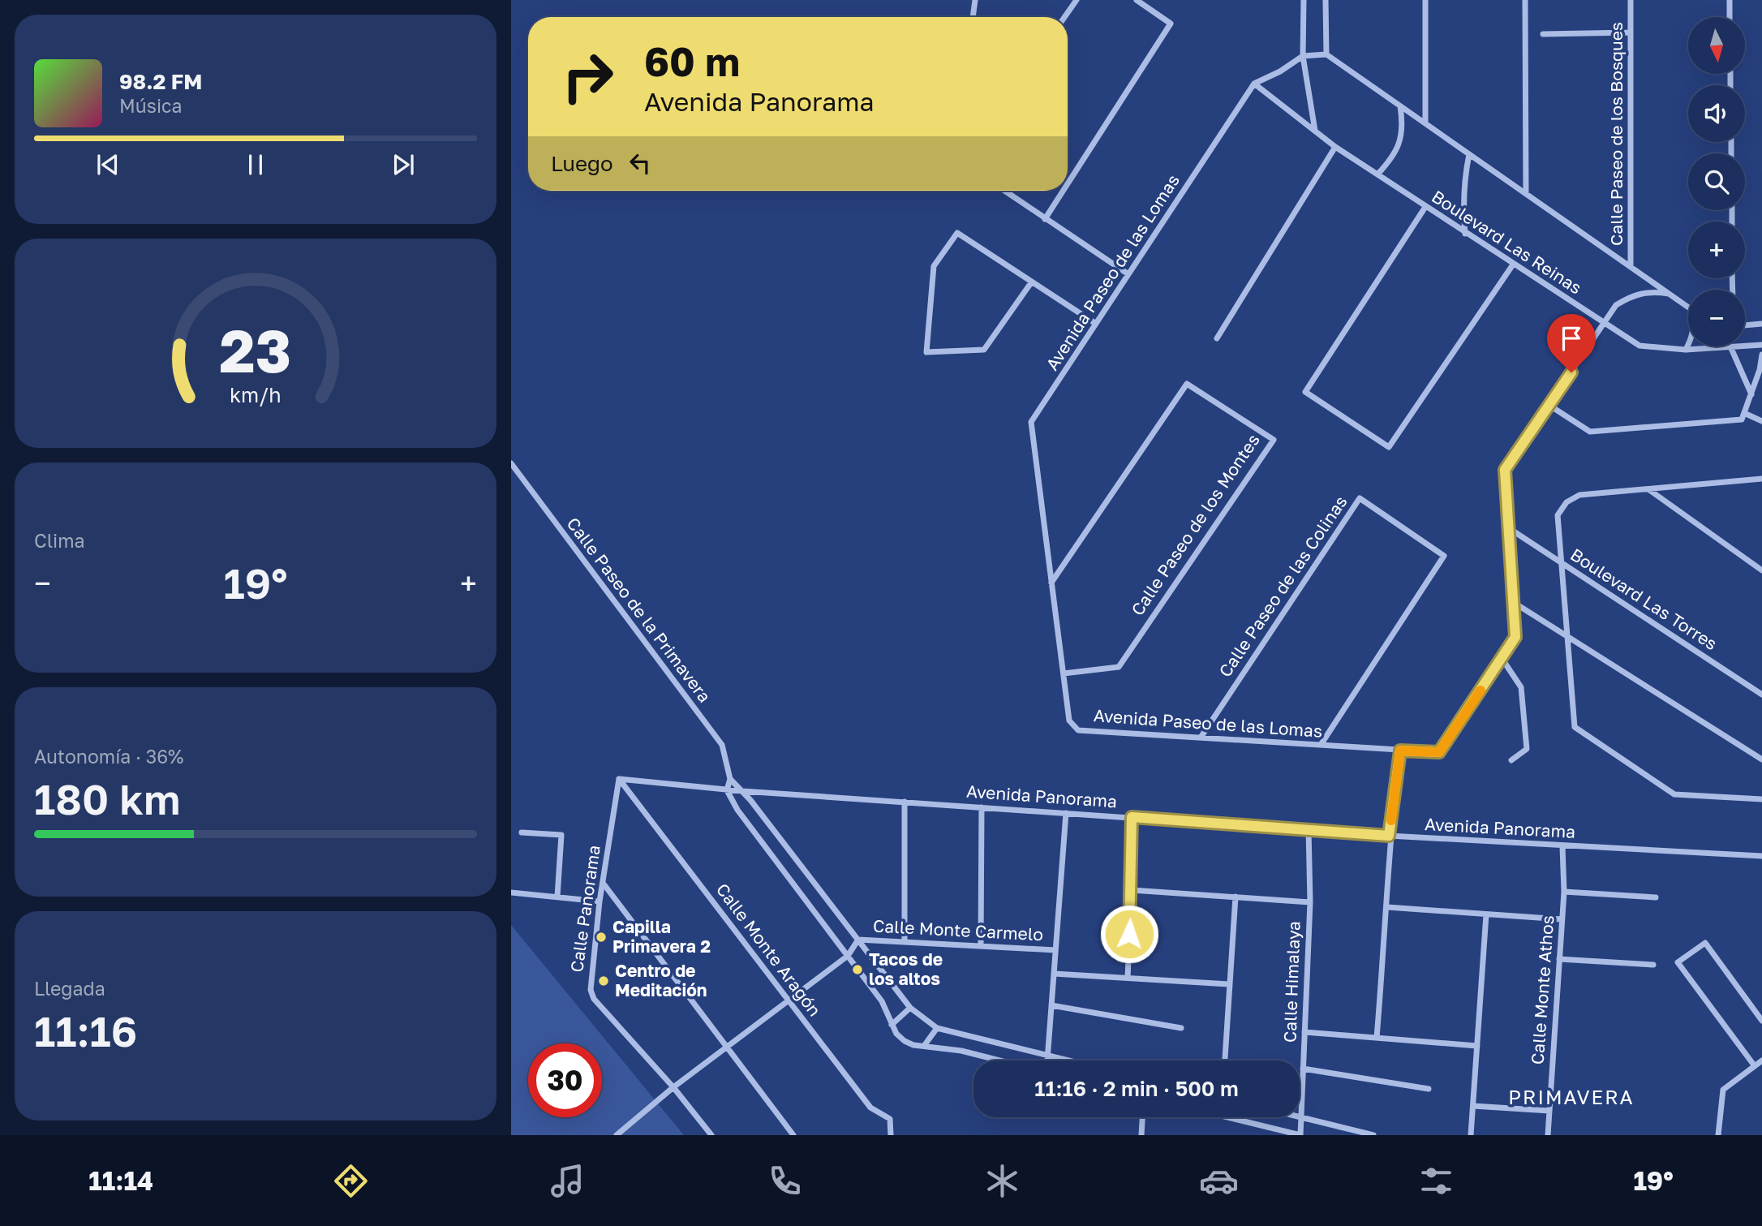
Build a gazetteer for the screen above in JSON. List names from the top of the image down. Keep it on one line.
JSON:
{"streets":{"street":["Calle Paseo de los Bosques","Boulevard Las Reinas","Avenida Paseo de las Lomas","Calle Paseo de los Montes","Calle Paseo de las Colinas","Boulevard Las Torres","Calle Paseo de la Primavera","Avenida Panorama","Calle Panorama","Calle Monte Carmelo","Calle Monte Aragón","Calle Himalaya","Calle Monte Athos"]},"crossings":[["Boulevard Las Reinas","Avenida Paseo de las Lomas"],["Avenida Paseo de las Lomas","Calle Paseo de los Montes"],["Avenida Paseo de las Lomas","Calle Paseo de las Colinas"],["Avenida Paseo de las Lomas","Boulevard Las Torres"],["Calle Paseo de la Primavera","Avenida Panorama"],["Avenida Panorama","Calle Panorama"],["Avenida Panorama","Calle Monte Aragón"],["Avenida Panorama","Calle Himalaya"],["Avenida Panorama","Calle Monte Athos"],["Calle Panorama","Calle Monte Carmelo"],["Calle Panorama","Calle Monte Aragón"],["Calle Monte Carmelo","Calle Monte Aragón"]],"districts":["PRIMAVERA"],"places":["Capilla Primavera 2","Tacos de los altos","Centro de Meditación"],"north":"bottom","page":{"map_buttons":["+","−"],"turn":["60 m","Avenida Panorama"],"song":["98.2 FM","Música"],"then":"Luego","tile":["Clima",["Autonomía · 36%","180 km"],["Llegada","11:16"]],"heat":["−","19°","+"],"limit":"30","trip":"11:16 · 2 min · 500 m","tabs":["11:14","19°"],"gauge":["23","km/h"]}}
